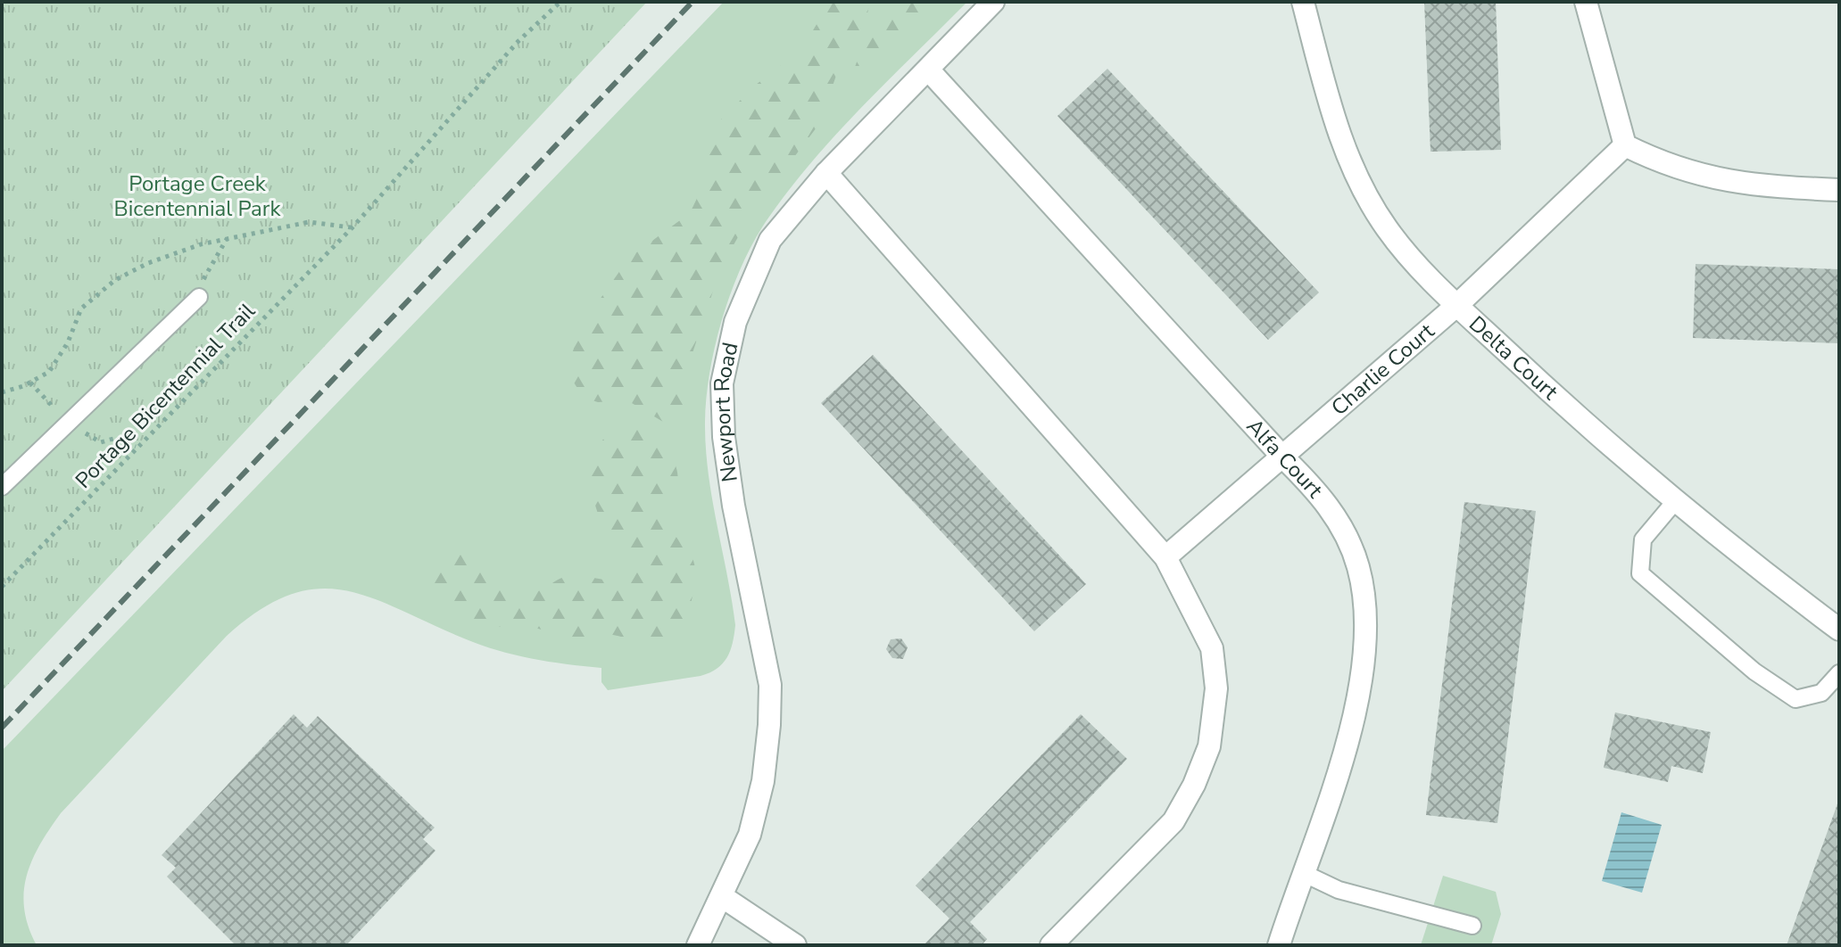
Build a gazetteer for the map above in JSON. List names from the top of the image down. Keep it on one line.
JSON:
{"streets":{"street":["Delta Court","Charlie Court","Newport Road","Alfa Court"],"path":["Portage Bicentennial Trail"]},"crossings":[["Delta Court","Charlie Court"],["Charlie Court","Alfa Court"],["Newport Road","Alfa Court"]],"parks":["Portage Creek Bicentennial Park"]}
